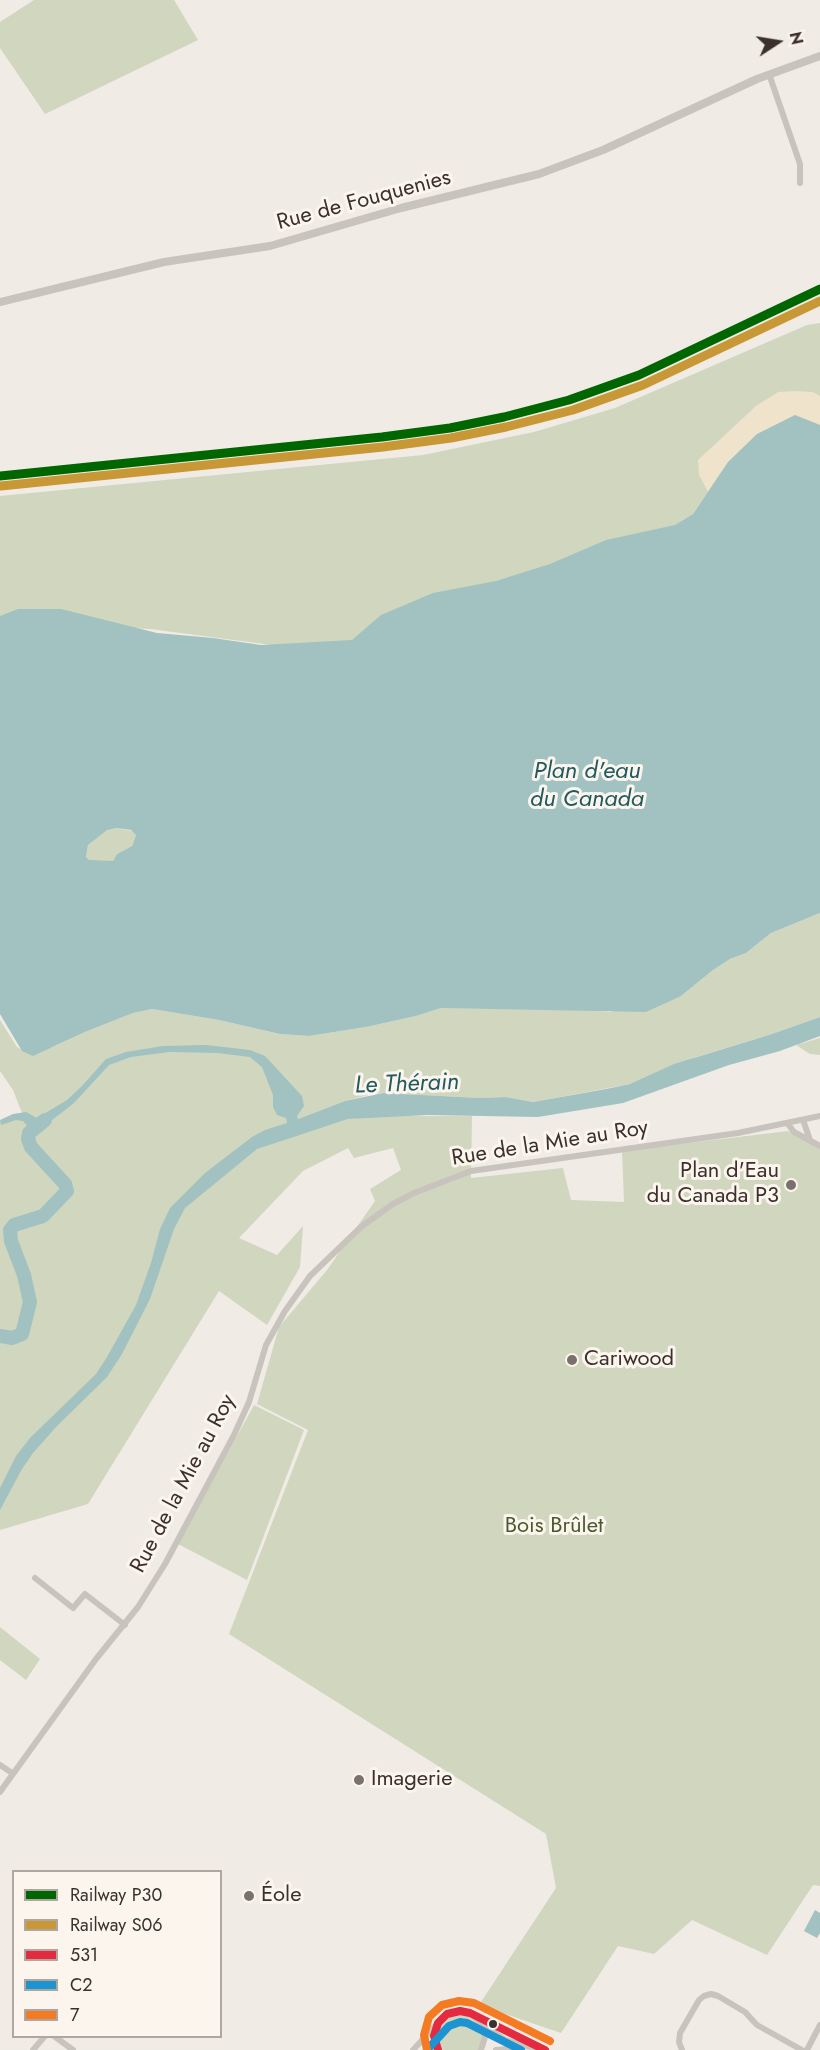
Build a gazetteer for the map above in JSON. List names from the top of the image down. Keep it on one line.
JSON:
{"streets":{"street":["Rue de Fouquenies","Rue de la Mie au Roy"]},"water":["Plan d'eau du Canada","Le Thérain"],"parks":["Bois Brûlet"],"places":["Plan d'Eau du Canada P3","Cariwood","Imagerie","Éole"],"lines":["rail line P30","rail line S06","transit line 7","transit line 531","transit line C2"],"legend":["Railway P30","Railway S06","531","C2","7"],"north":"right"}
